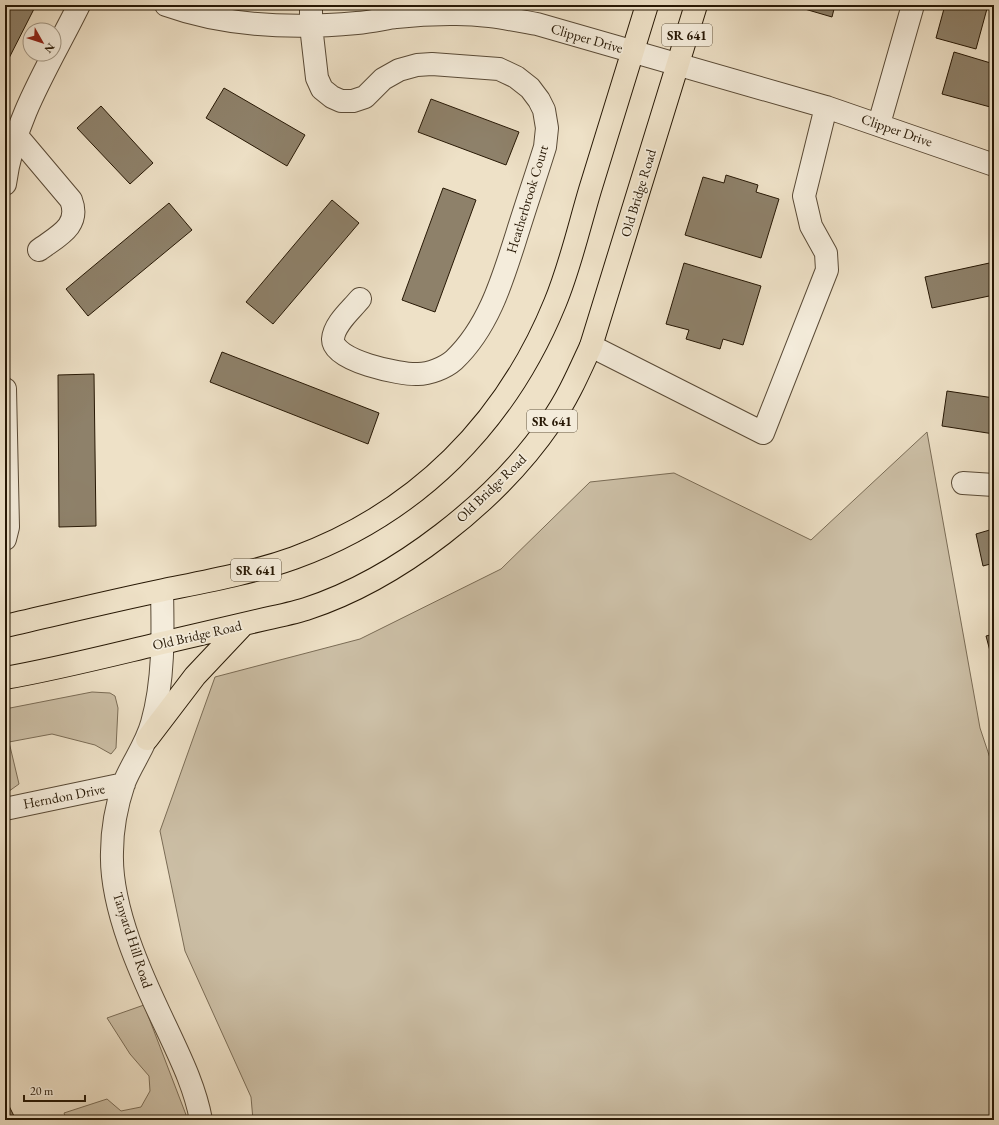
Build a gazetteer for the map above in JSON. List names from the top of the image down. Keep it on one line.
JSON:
{"streets":{"main road":["SR 641","Old Bridge Road"],"street":["Clipper Drive","Heatherbrook Court","Herndon Drive","Tanyard Hill Road"]},"crossings":[["SR 641","Clipper Drive"],["SR 641","Tanyard Hill Road"],["Clipper Drive","Old Bridge Road"],["Clipper Drive","Heatherbrook Court"],["Old Bridge Road","Tanyard Hill Road"],["Herndon Drive","Tanyard Hill Road"]],"scale_bar":"20 m","north":"bottom right"}
